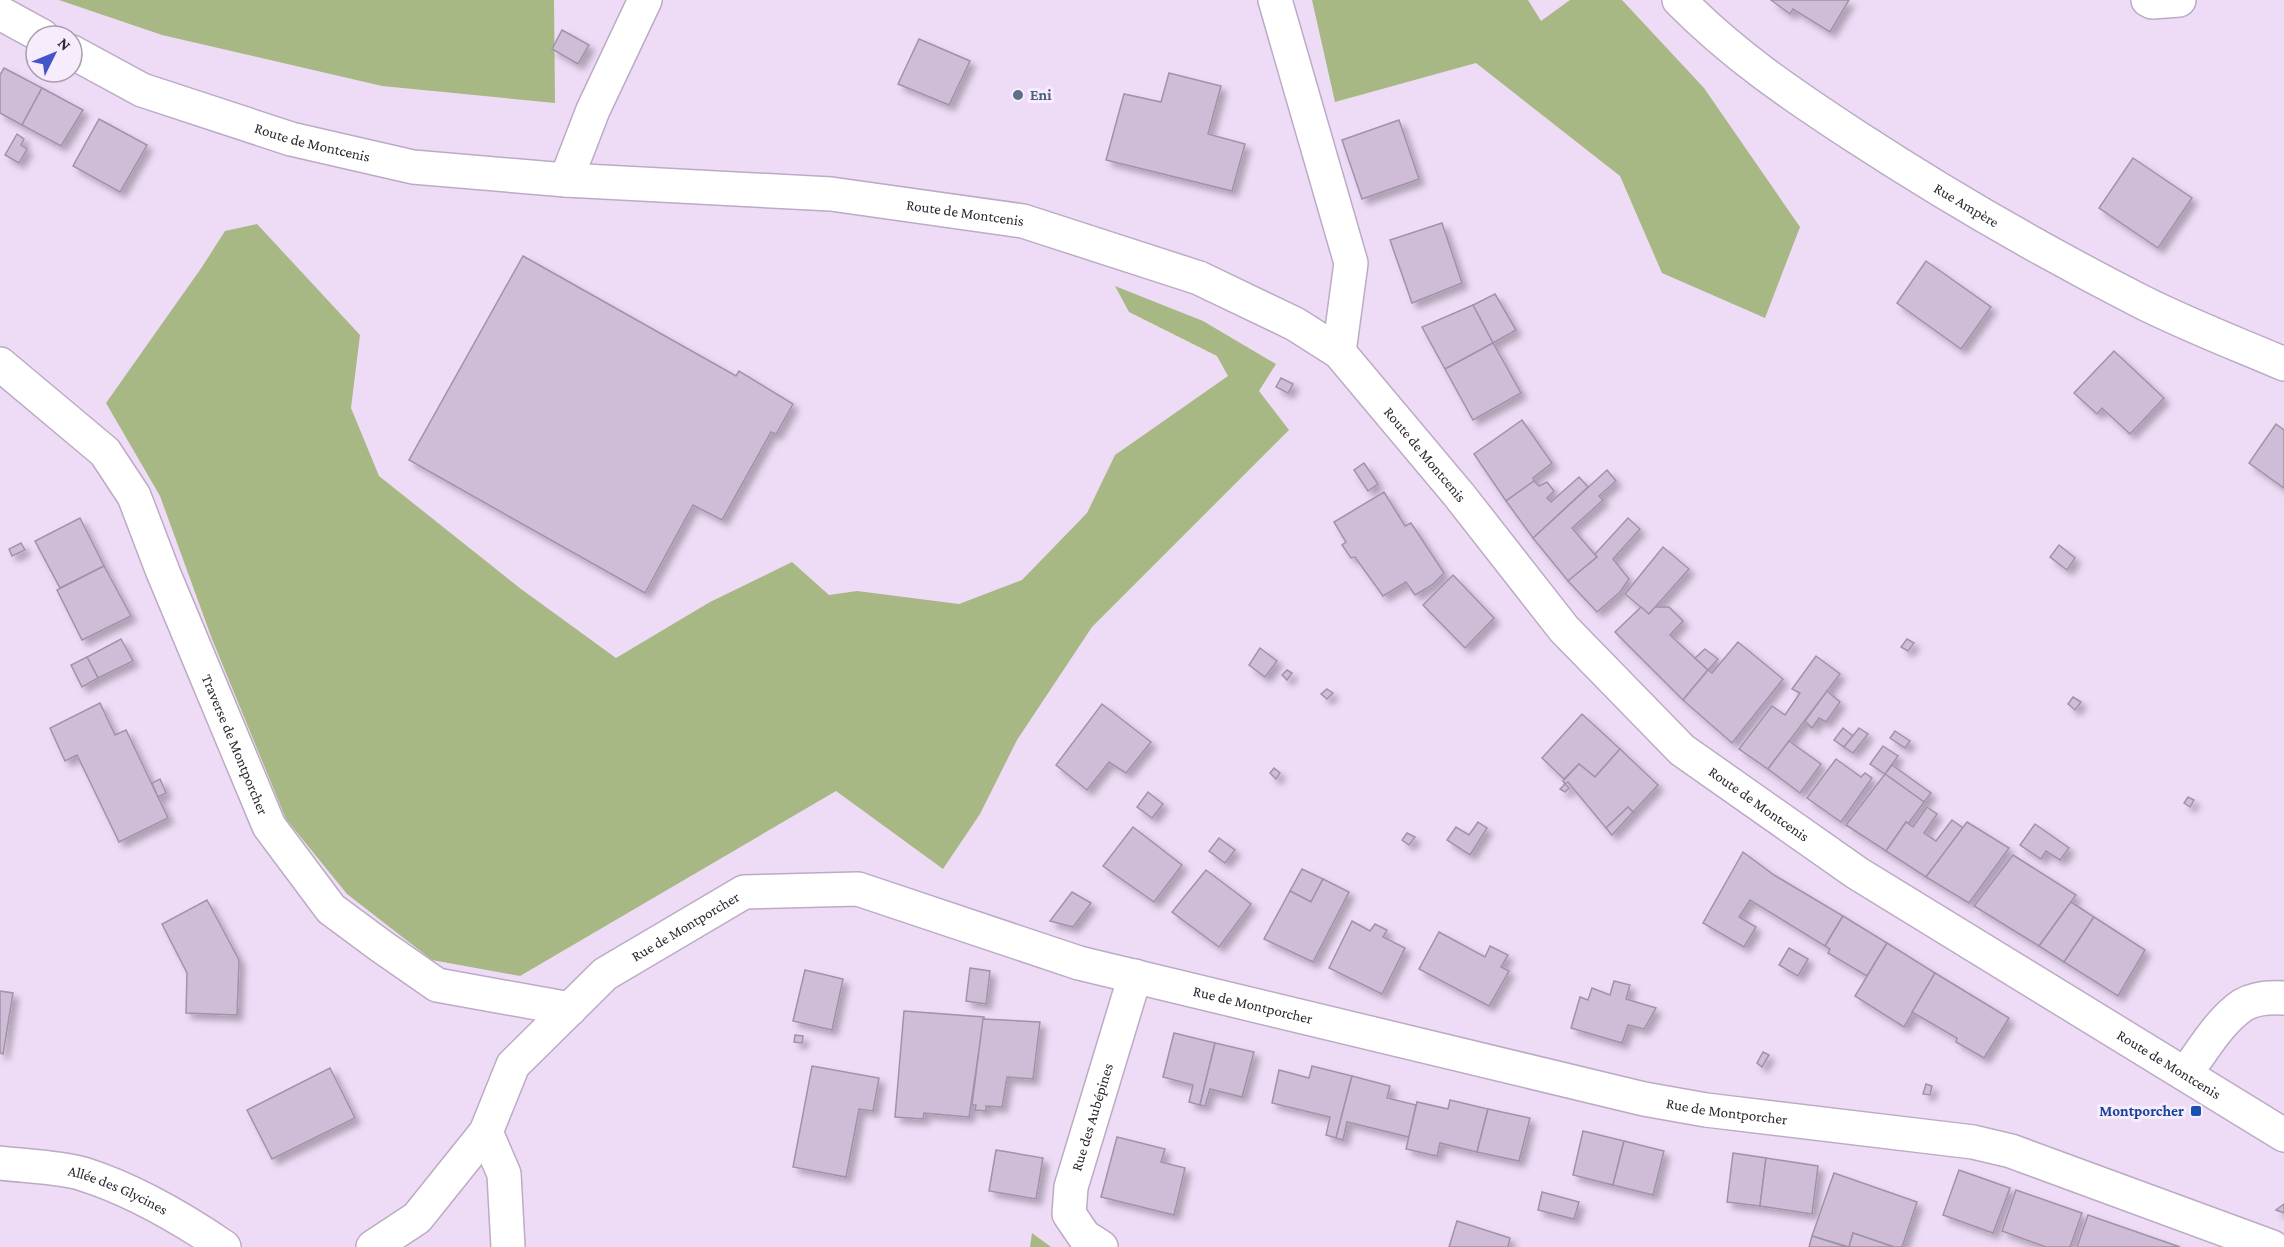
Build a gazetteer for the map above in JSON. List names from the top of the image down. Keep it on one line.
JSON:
{"streets":{"street":["Route de Montcenis","Rue Ampère","Traverse de Montporcher","Rue de Montporcher","Rue des Aubépines","Allée des Glycines"]},"crossings":[["Traverse de Montporcher","Rue de Montporcher"],["Rue de Montporcher","Rue des Aubépines"]],"places":{"other":["Eni"],"transit":["Montporcher"]},"north":"top right"}
